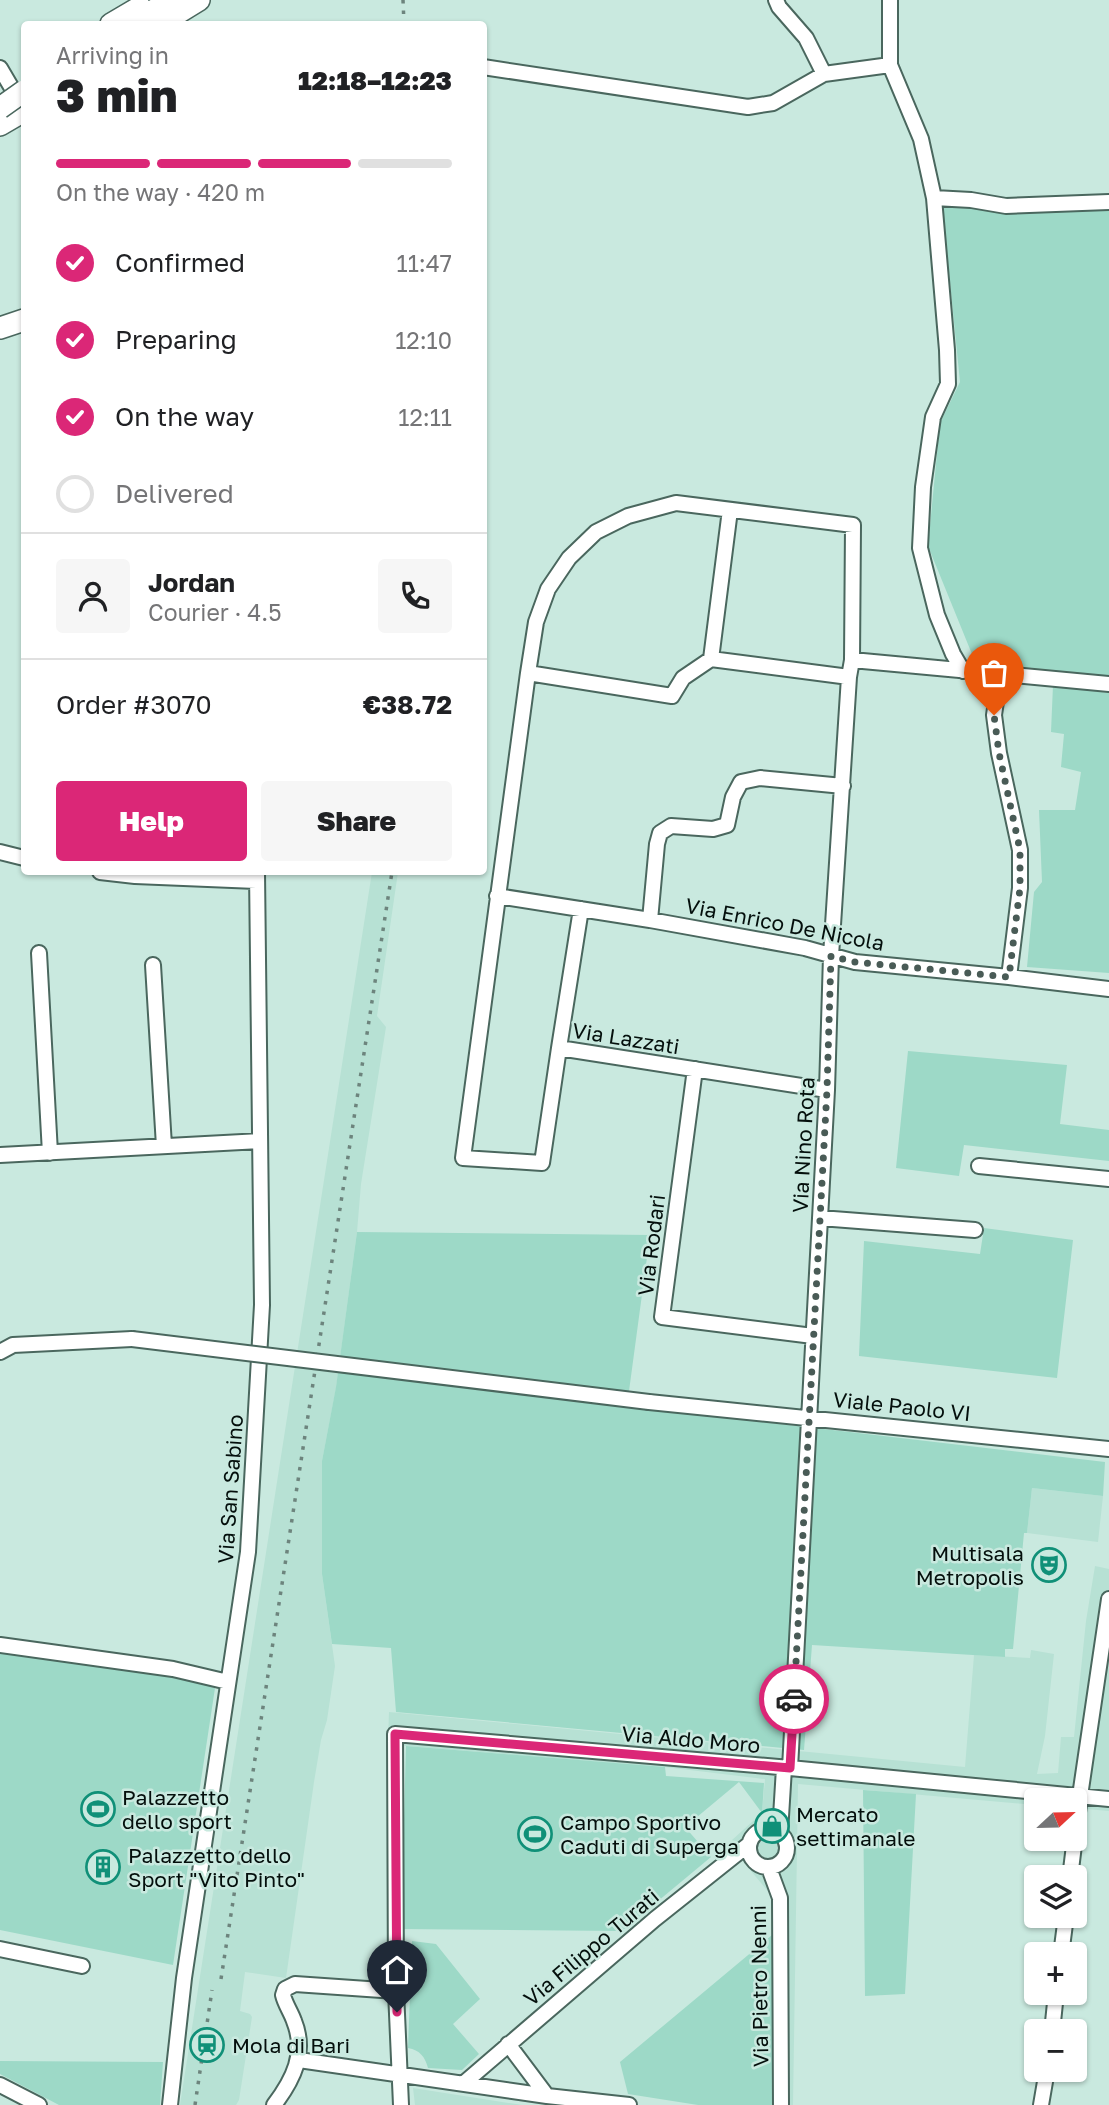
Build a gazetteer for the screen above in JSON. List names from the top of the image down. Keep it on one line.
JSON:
{"streets":{"street":["Via Enrico De Nicola","Via Lazzati","Via Nino Rota","Via Rodari","Viale Paolo VI","Via San Sabino","Via Aldo Moro","Via Filippo Turati","Via Pietro Nenni"]},"crossings":[["Via Enrico De Nicola","Via Lazzati"],["Via Enrico De Nicola","Via Nino Rota"],["Via Lazzati","Via Nino Rota"],["Via Lazzati","Via Rodari"],["Via Nino Rota","Via Rodari"],["Via Nino Rota","Viale Paolo VI"],["Via Nino Rota","Via Aldo Moro"],["Via Nino Rota","Via Filippo Turati"],["Via Nino Rota","Via Pietro Nenni"],["Via Filippo Turati","Via Pietro Nenni"]],"places":{"theatre":["Multisala Metropolis"],"sports":["Palazzetto dello sport","Campo Sportivo Caduti di Superga"],"shop":["Mercato settimanale"],"building":["Palazzetto dello Sport \"Vito Pinto\""],"station":["Mola di Bari"]},"north":"right","page":{"heading":["3 min","Arriving in","12:18–12:23"],"panel":["Jordan","Courier · 4.5","Order #3070","€38.72"],"bar":"On the way · 420 m","list":[["Confirmed","11:47"],["Preparing","12:10"],["On the way","12:11"],"Delivered"],"buttons":["Help","Share"],"map_buttons":["+","−"]}}
